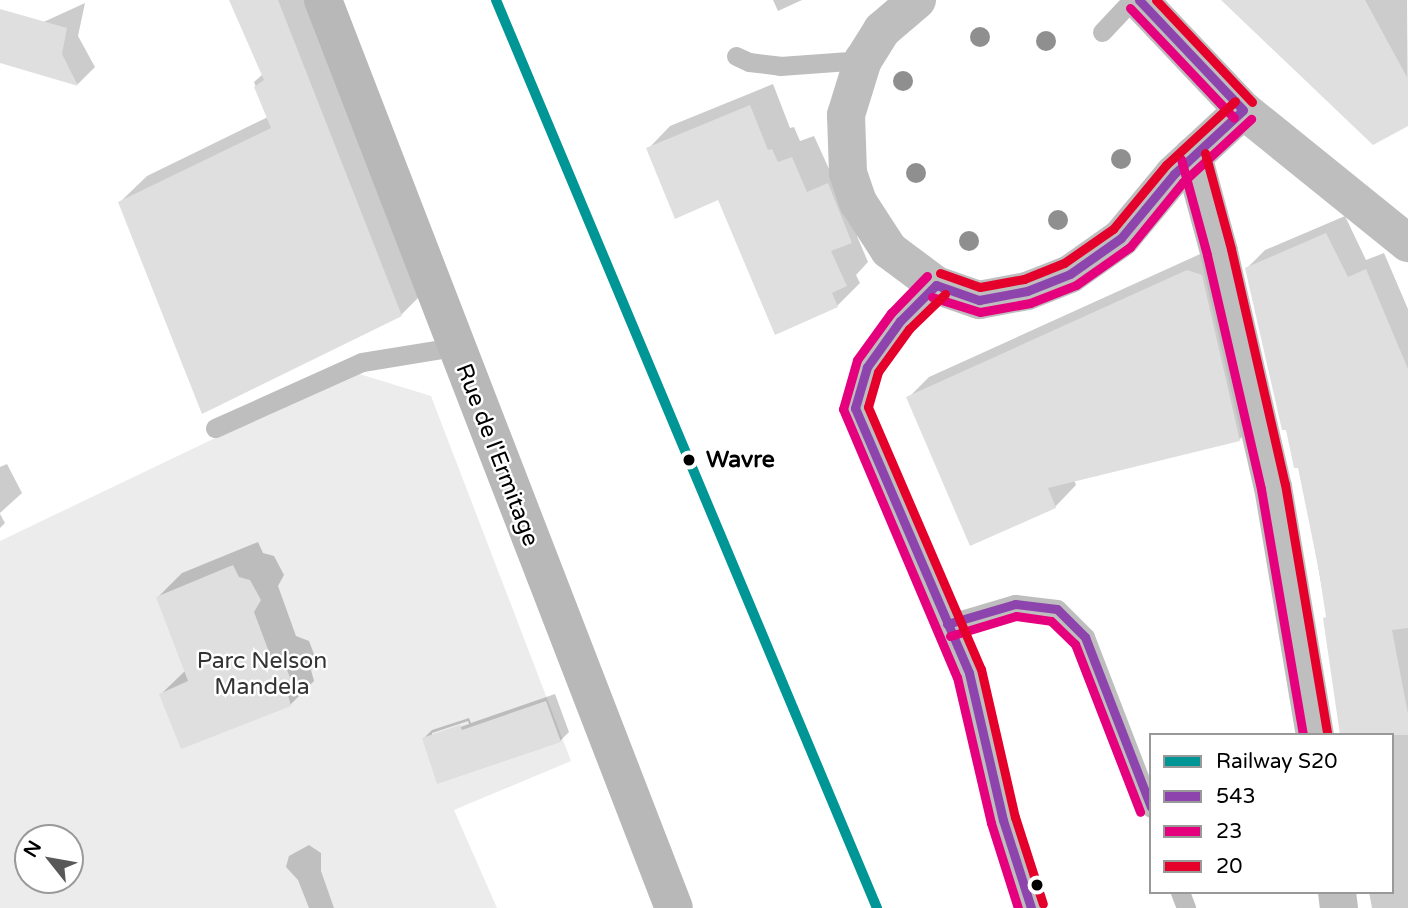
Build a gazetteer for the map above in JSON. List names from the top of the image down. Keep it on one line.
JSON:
{"streets":{"street":["Rue de l'Ermitage"]},"parks":["Parc Nelson Mandela"],"places":["Wavre"],"lines":["rail line S20","transit line 543","transit line 20","transit line 23"],"legend":["Railway S20","543","23","20"],"north":"top left"}
